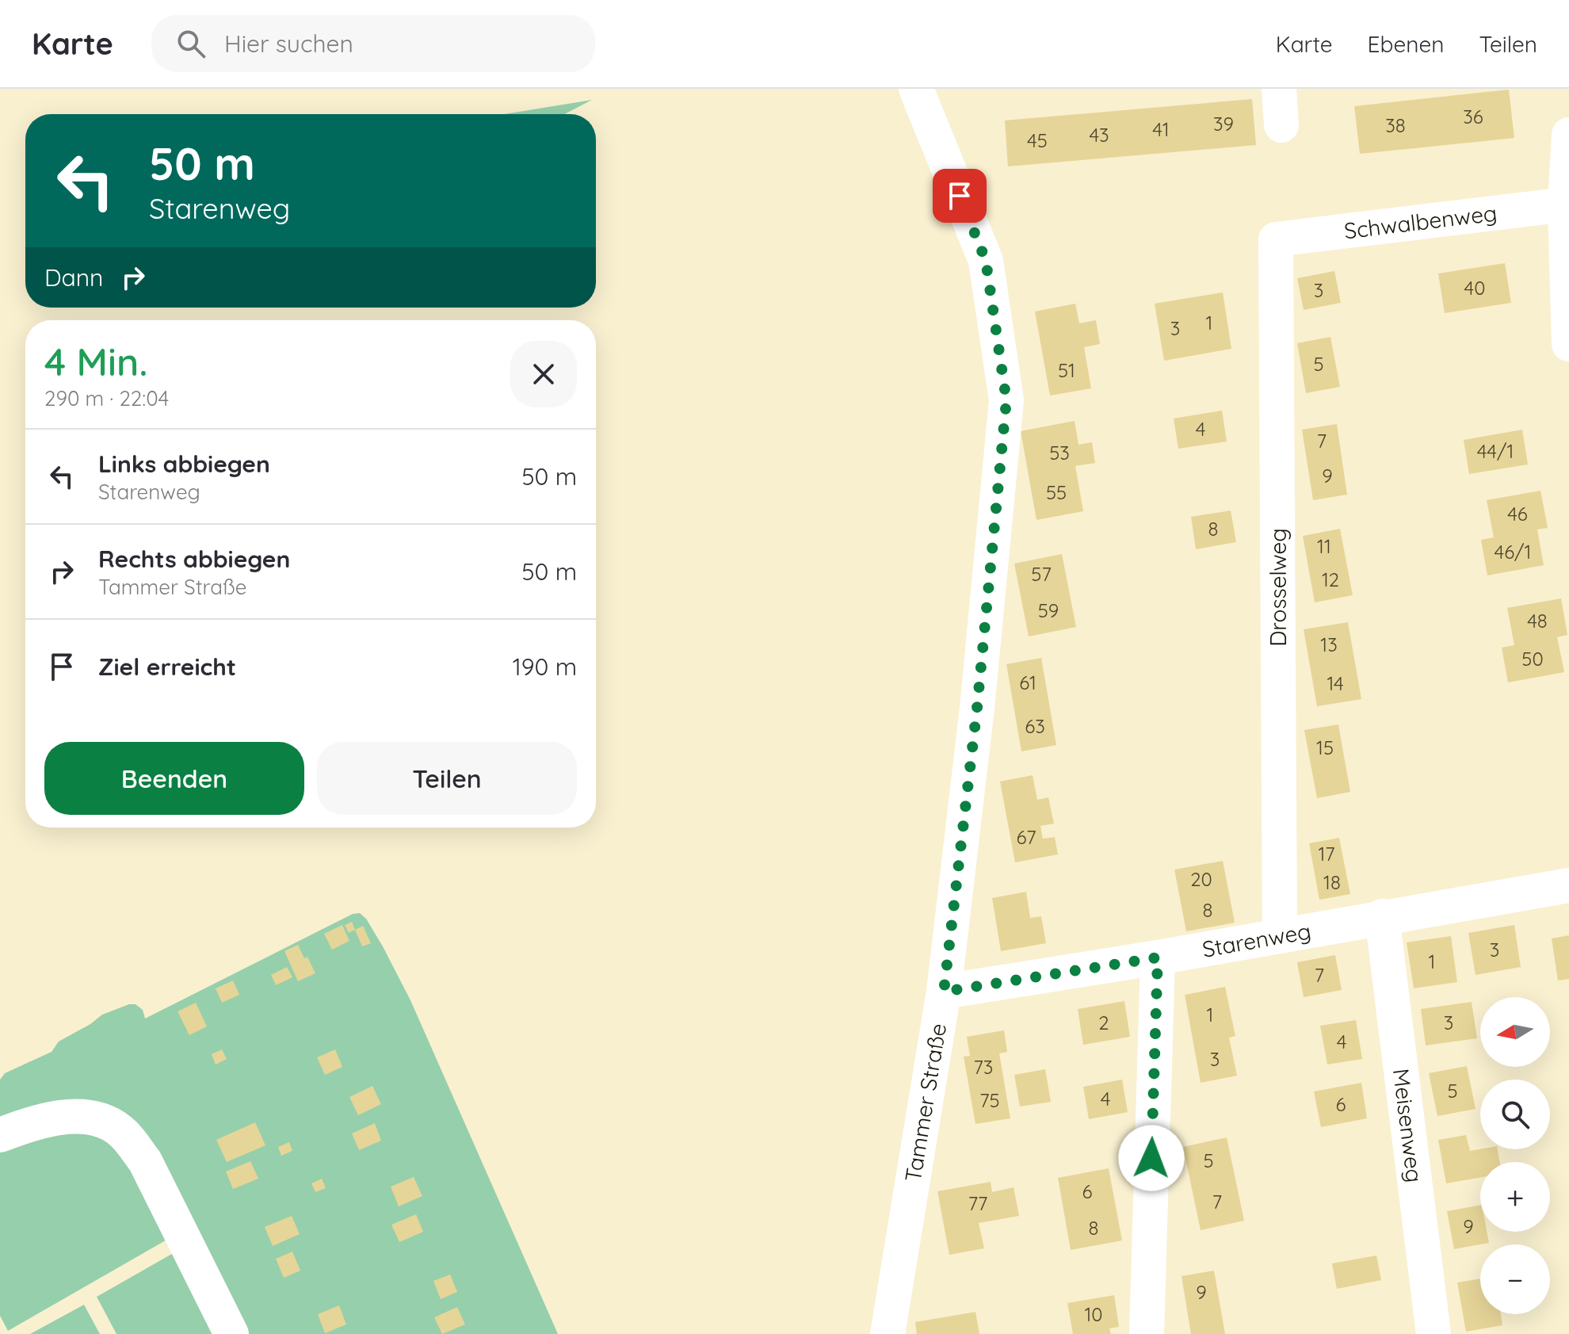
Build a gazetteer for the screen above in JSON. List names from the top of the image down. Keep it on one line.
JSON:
{"streets":{"street":["Schwalbenweg","Drosselweg","Starenweg","Tammer Straße","Meisenweg"]},"crossings":[["Schwalbenweg","Drosselweg"],["Drosselweg","Starenweg"],["Starenweg","Tammer Straße"],["Starenweg","Meisenweg"]],"house_numbers":["36","39","38","41","43","45","40","3","1","3","5","51","4","7","44/1","53","9","55","46","8","11","46/1","57","12","59","48","13","50","61","14","63","15","67","17","20","18","8","3","1","7","1","2","3","4","3","73","5","4","75","6","5","6","7","77","9","8","9","10"],"north":"left","page":{"header":"Karte","search":"Hier suchen","nav":["Karte","Ebenen","Teilen"],"turn":["50 m","Starenweg"],"then":"Dann","heading":["4 Min.","290 m · 22:04"],"list":[{"name":"Links abbiegen","note":"Starenweg","value":"50 m"},{"name":"Rechts abbiegen","note":"Tammer Straße","value":"50 m"},{"name":"Ziel erreicht","value":"190 m"}],"buttons":["Beenden","Teilen"],"map_buttons":["+","−"]}}
